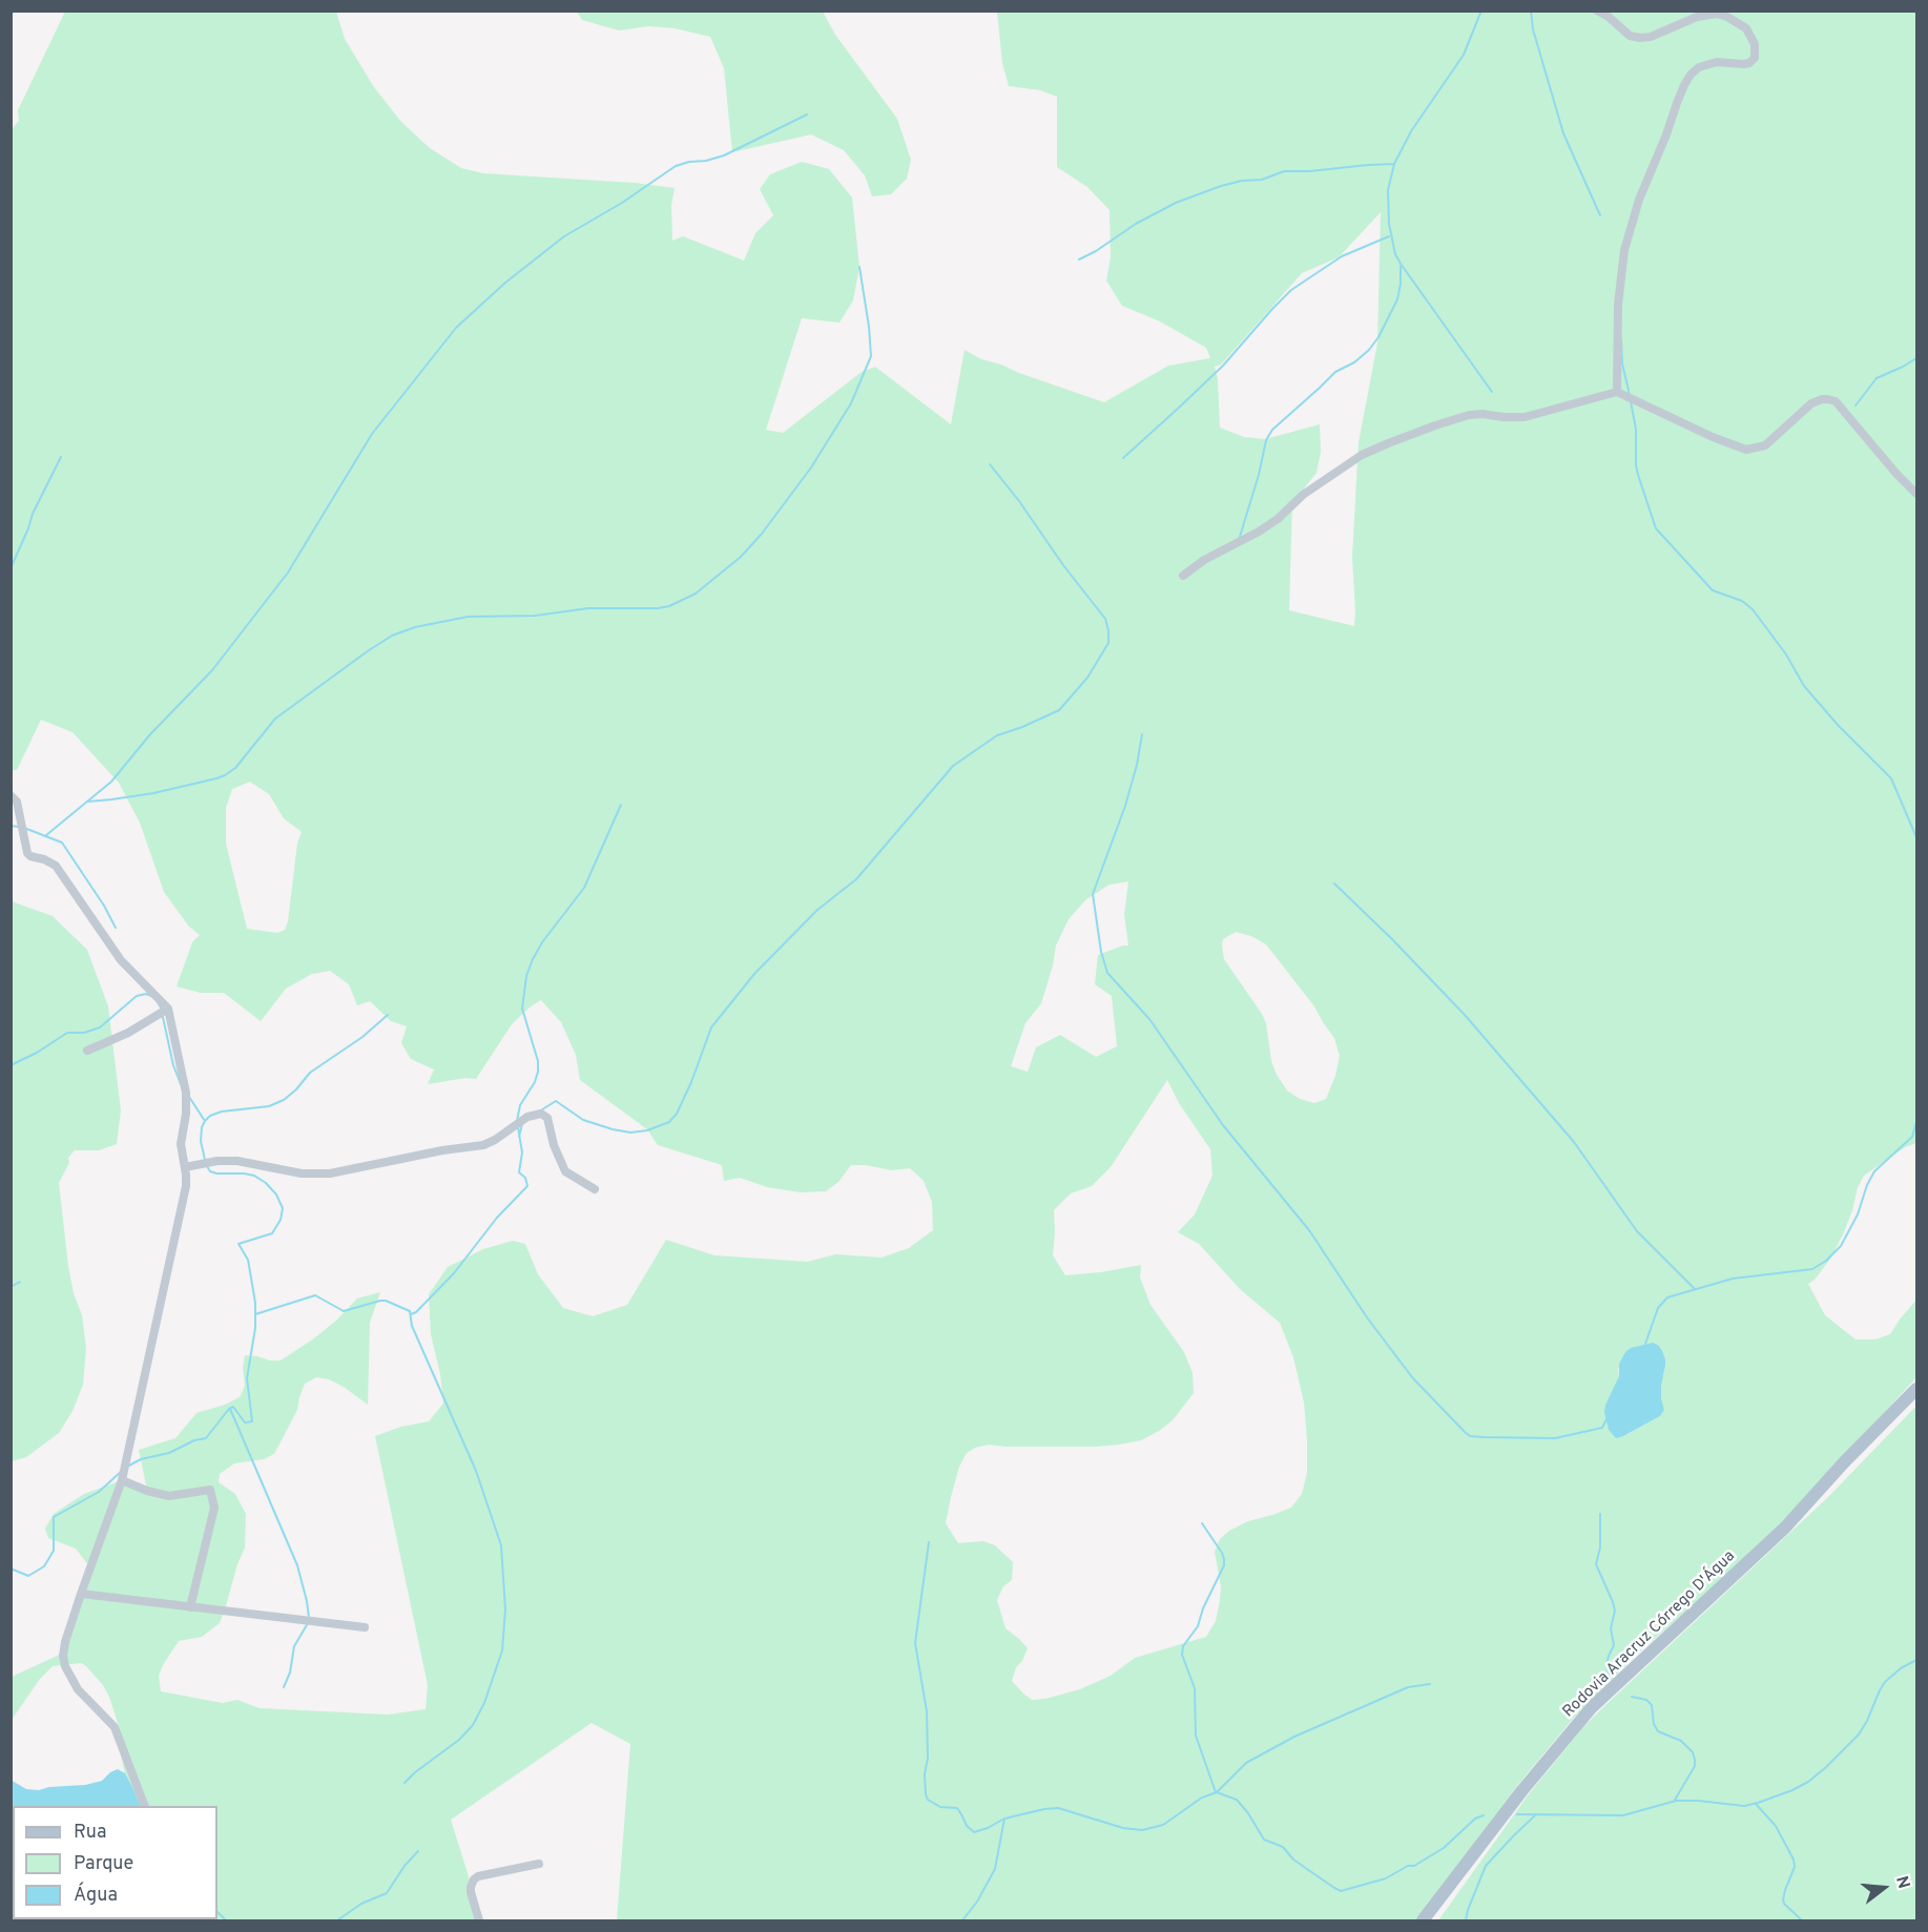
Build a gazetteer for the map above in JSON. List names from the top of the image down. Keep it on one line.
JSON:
{"streets":{"main road":["Rodovia Aracruz Córrego D'Água"]},"legend":["Rua","Parque","Água"],"north":"right"}
